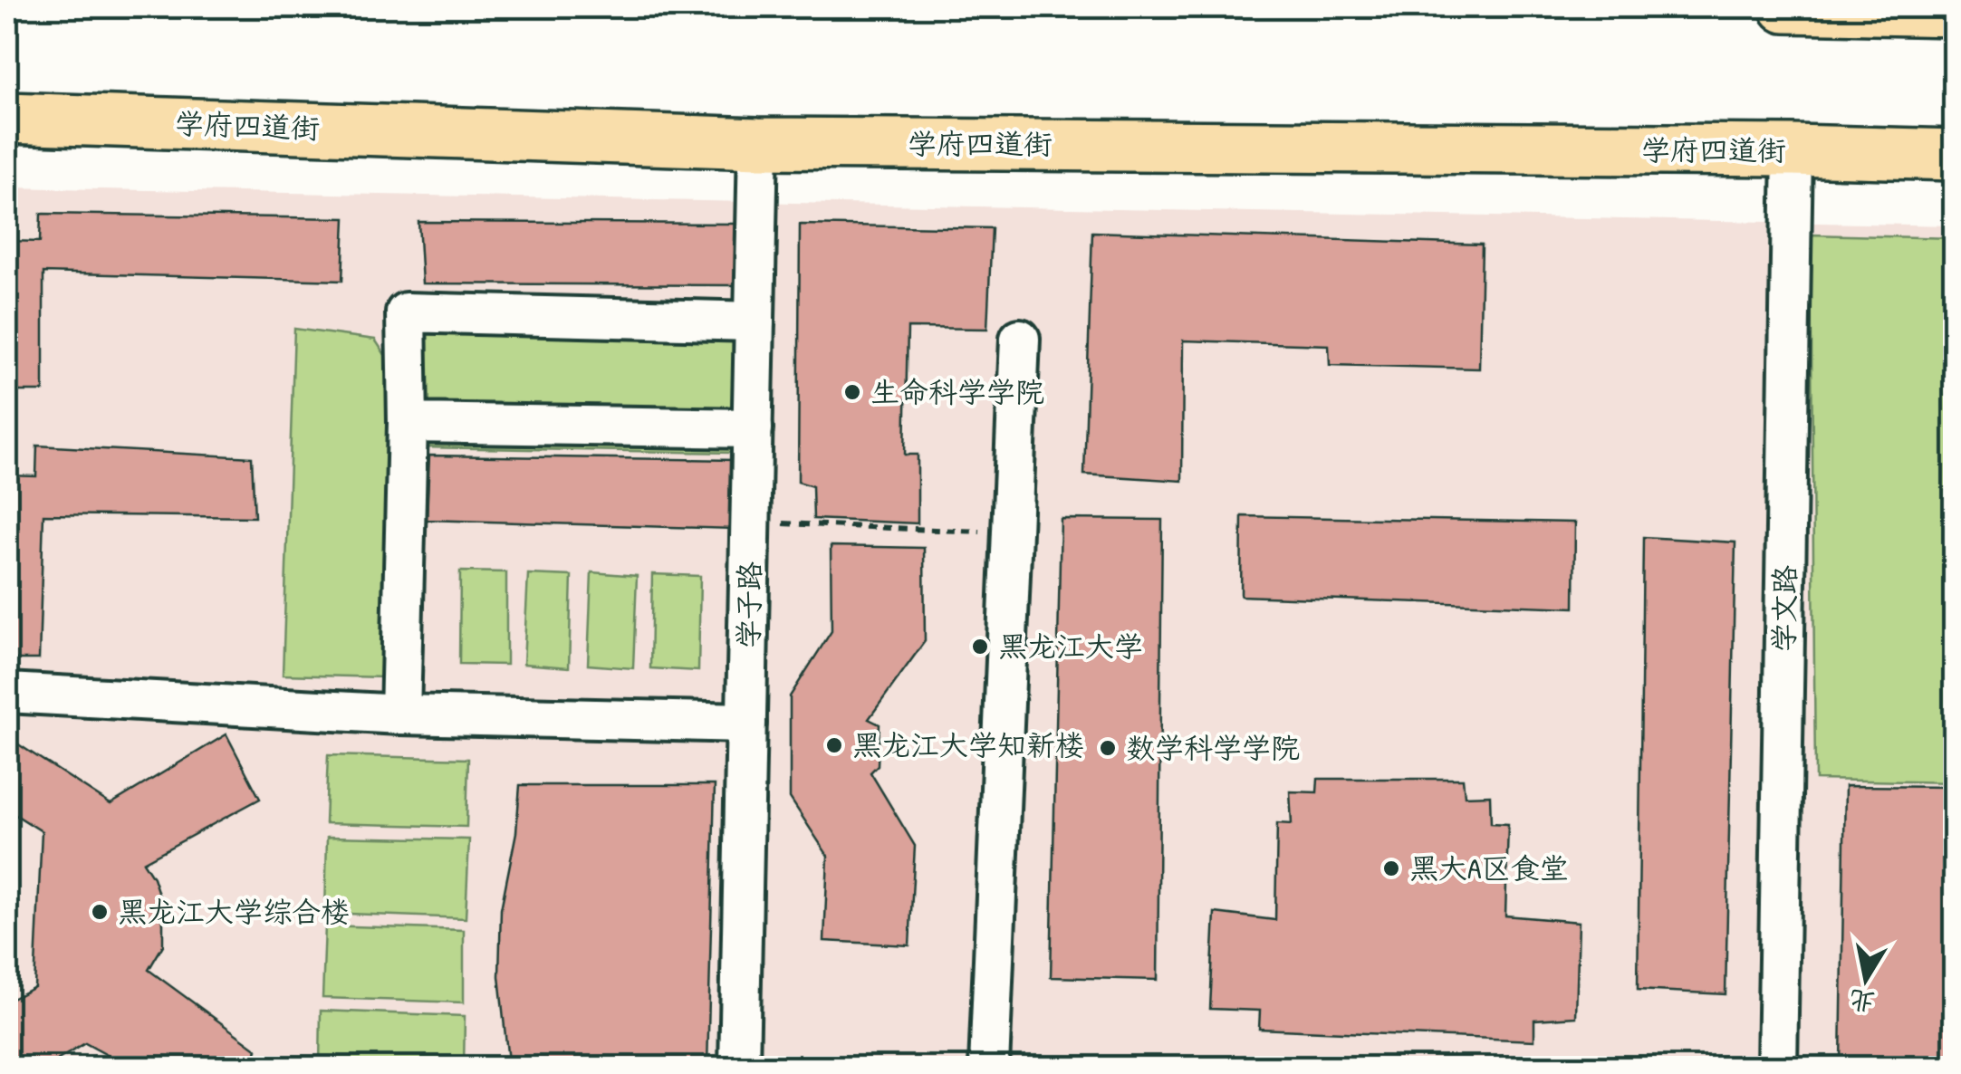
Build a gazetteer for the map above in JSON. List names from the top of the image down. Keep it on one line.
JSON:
{"streets":{"main road":["学府四道街"],"street":["学子路","学文路"]},"crossings":[["学府四道街","学子路"],["学府四道街","学文路"]],"places":["生命科学学院","黑龙江大学","黑龙江大学知新楼","数学科学学院","黑大A区食堂","黑龙江大学综合楼"],"north":"bottom"}
